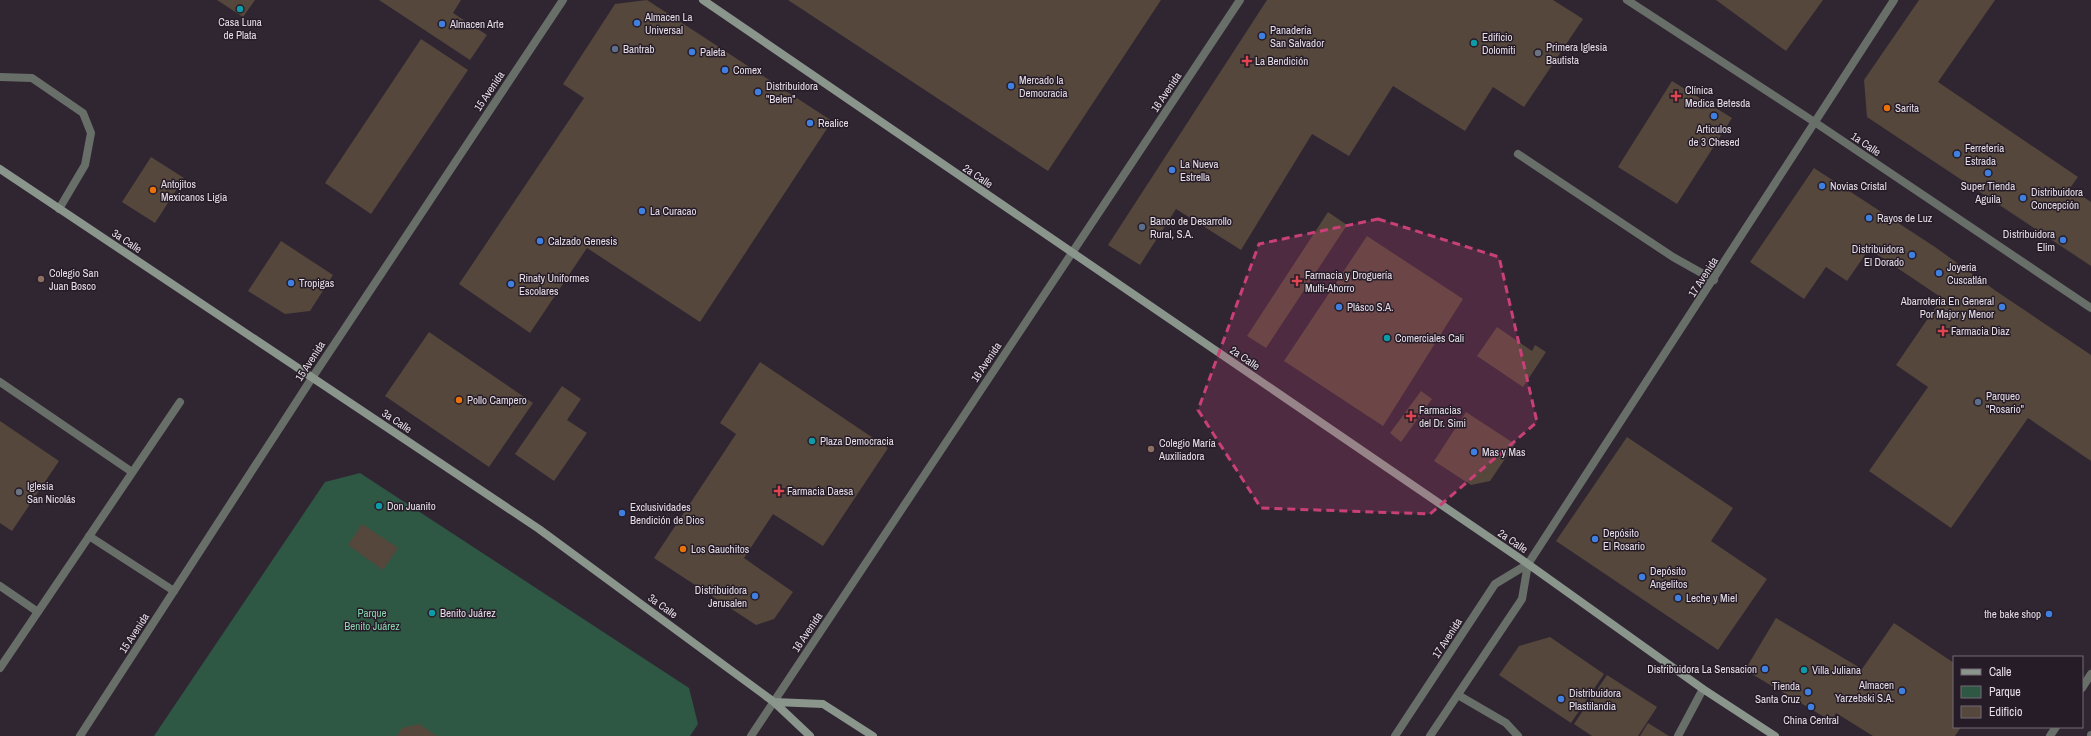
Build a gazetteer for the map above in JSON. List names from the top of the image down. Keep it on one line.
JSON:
{"streets":{"street":["15 Avenida","16 Avenida","1a Calle","2a Calle","3a Calle","17 Avenida"]},"crossings":[["15 Avenida","3a Calle"],["16 Avenida","2a Calle"],["16 Avenida","3a Calle"],["1a Calle","17 Avenida"],["2a Calle","17 Avenida"]],"parks":["Parque Benito Juárez"],"places":{"other":["Casa Luna de Plata","Almacen La Universal","Almacen Arte","Panadería San Salvador","Edificio Dolomiti","Bantrab","Paleta","Primera Iglesia Bautista","Comex","Mercado la Democracia","Distribuidora \"Belen\"","Sarita","Articulos de 3 Chesed","Realice","Ferretería Estrada","La Nueva Estrella","Super Tienda Aguila","Novias Cristal","Antojitos Mexicanos Ligia","Distribuidora Concepción","La Curacao","Rayos de Luz","Banco de Desarrollo Rural, S.A.","Distribuidora Elim","Calzado Genesis","Distribuidora El Dorado","Joyeria Cuscatlán","Colegio San Juan Bosco","Tropigas","Rinaty Uniformes Escolares","Plásco S.A.","Abarroteria En General Por Major y Menor","Comerciales Cali","Pollo Campero","Parqueo \"Rosario\"","Plaza Democracia","Colegio María Auxiliadora","Mas y Mas","Iglesia San Nicolás","Don Juanito","Exclusividades Bendición de Dios","Depósito El Rosario","Los Gauchitos","Depósito Angelitos","Distribuidora Jerusalen","Leche y Miel","Benito Juárez","the bake shop","Distribuidora La Sensacion","Villa Juliana","Almacen Yarzebski S.A.","Tienda Santa Cruz","Distribuidora Plastilandia","China Central"],"health":["La Bendición","Clínica Medica Betesda","Farmacia y Droguería Multi-Ahorro","Farmacia Diaz","Farmacias del Dr. Simi","Farmacia Daesa"]},"legend":["Calle","Parque","Edificio"]}
